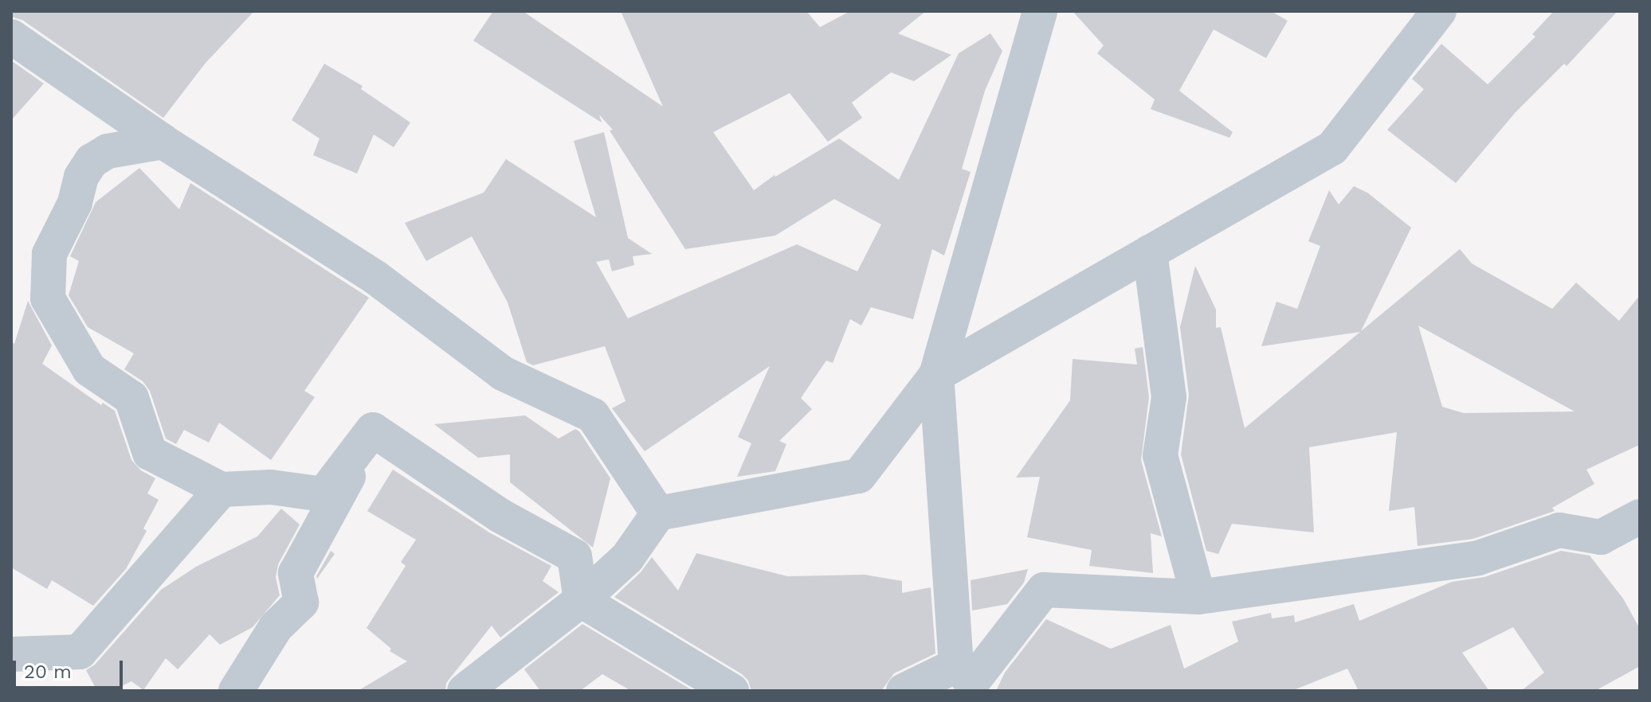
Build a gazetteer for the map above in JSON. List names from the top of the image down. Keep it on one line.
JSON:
{"scale_bar":"20 m"}
